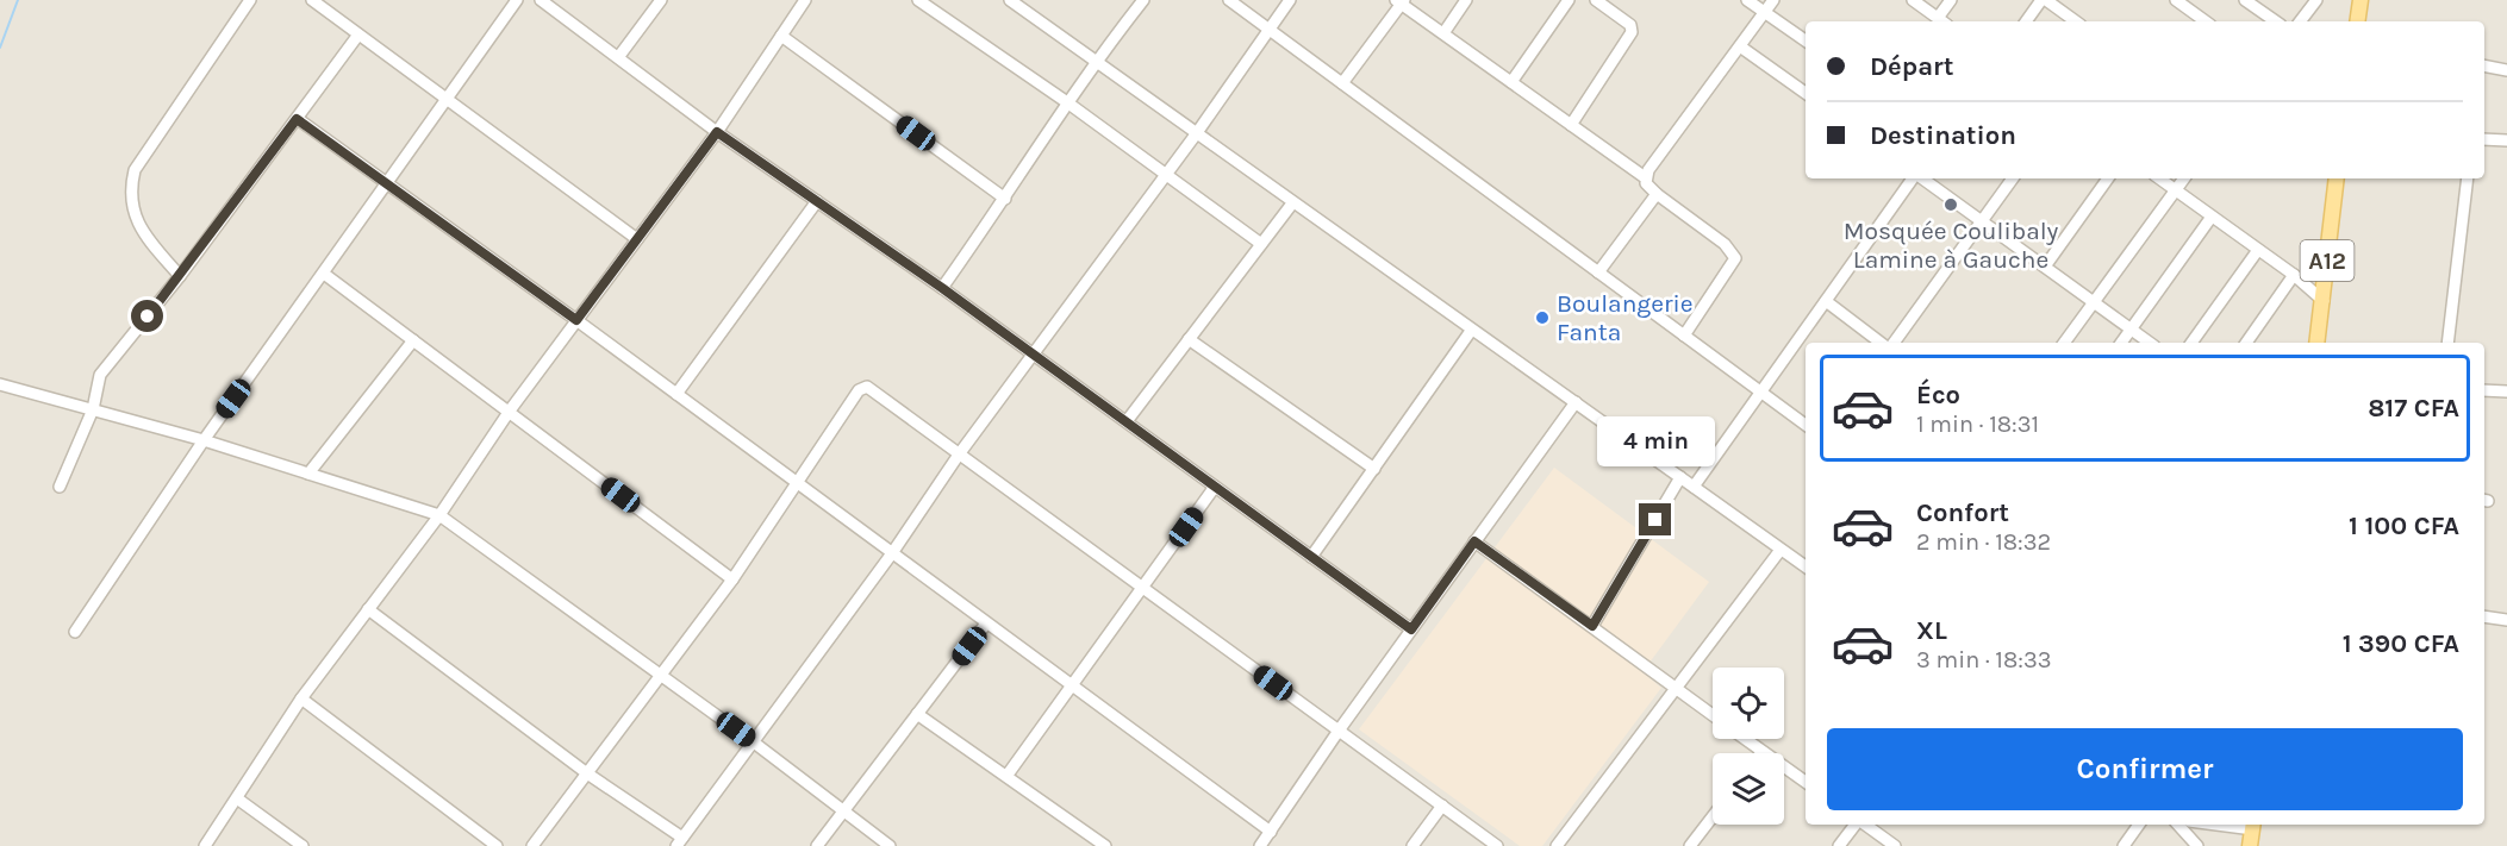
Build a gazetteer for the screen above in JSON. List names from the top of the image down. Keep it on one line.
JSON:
{"streets":{"main road":["A12"]},"places":["Mosquée Coulibaly Lamine à Gauche","Boulangerie Fanta"],"page":{"banner":["Départ","Destination"],"list":[{"name":"Éco","note":"1 min · 18:31","value":"817 CFA"},{"name":"Confort","note":"2 min · 18:32","value":"1 100 CFA"},{"name":"XL","note":"3 min · 18:33","value":"1 390 CFA"}],"bubble":"4 min","buttons":"Confirmer"}}
